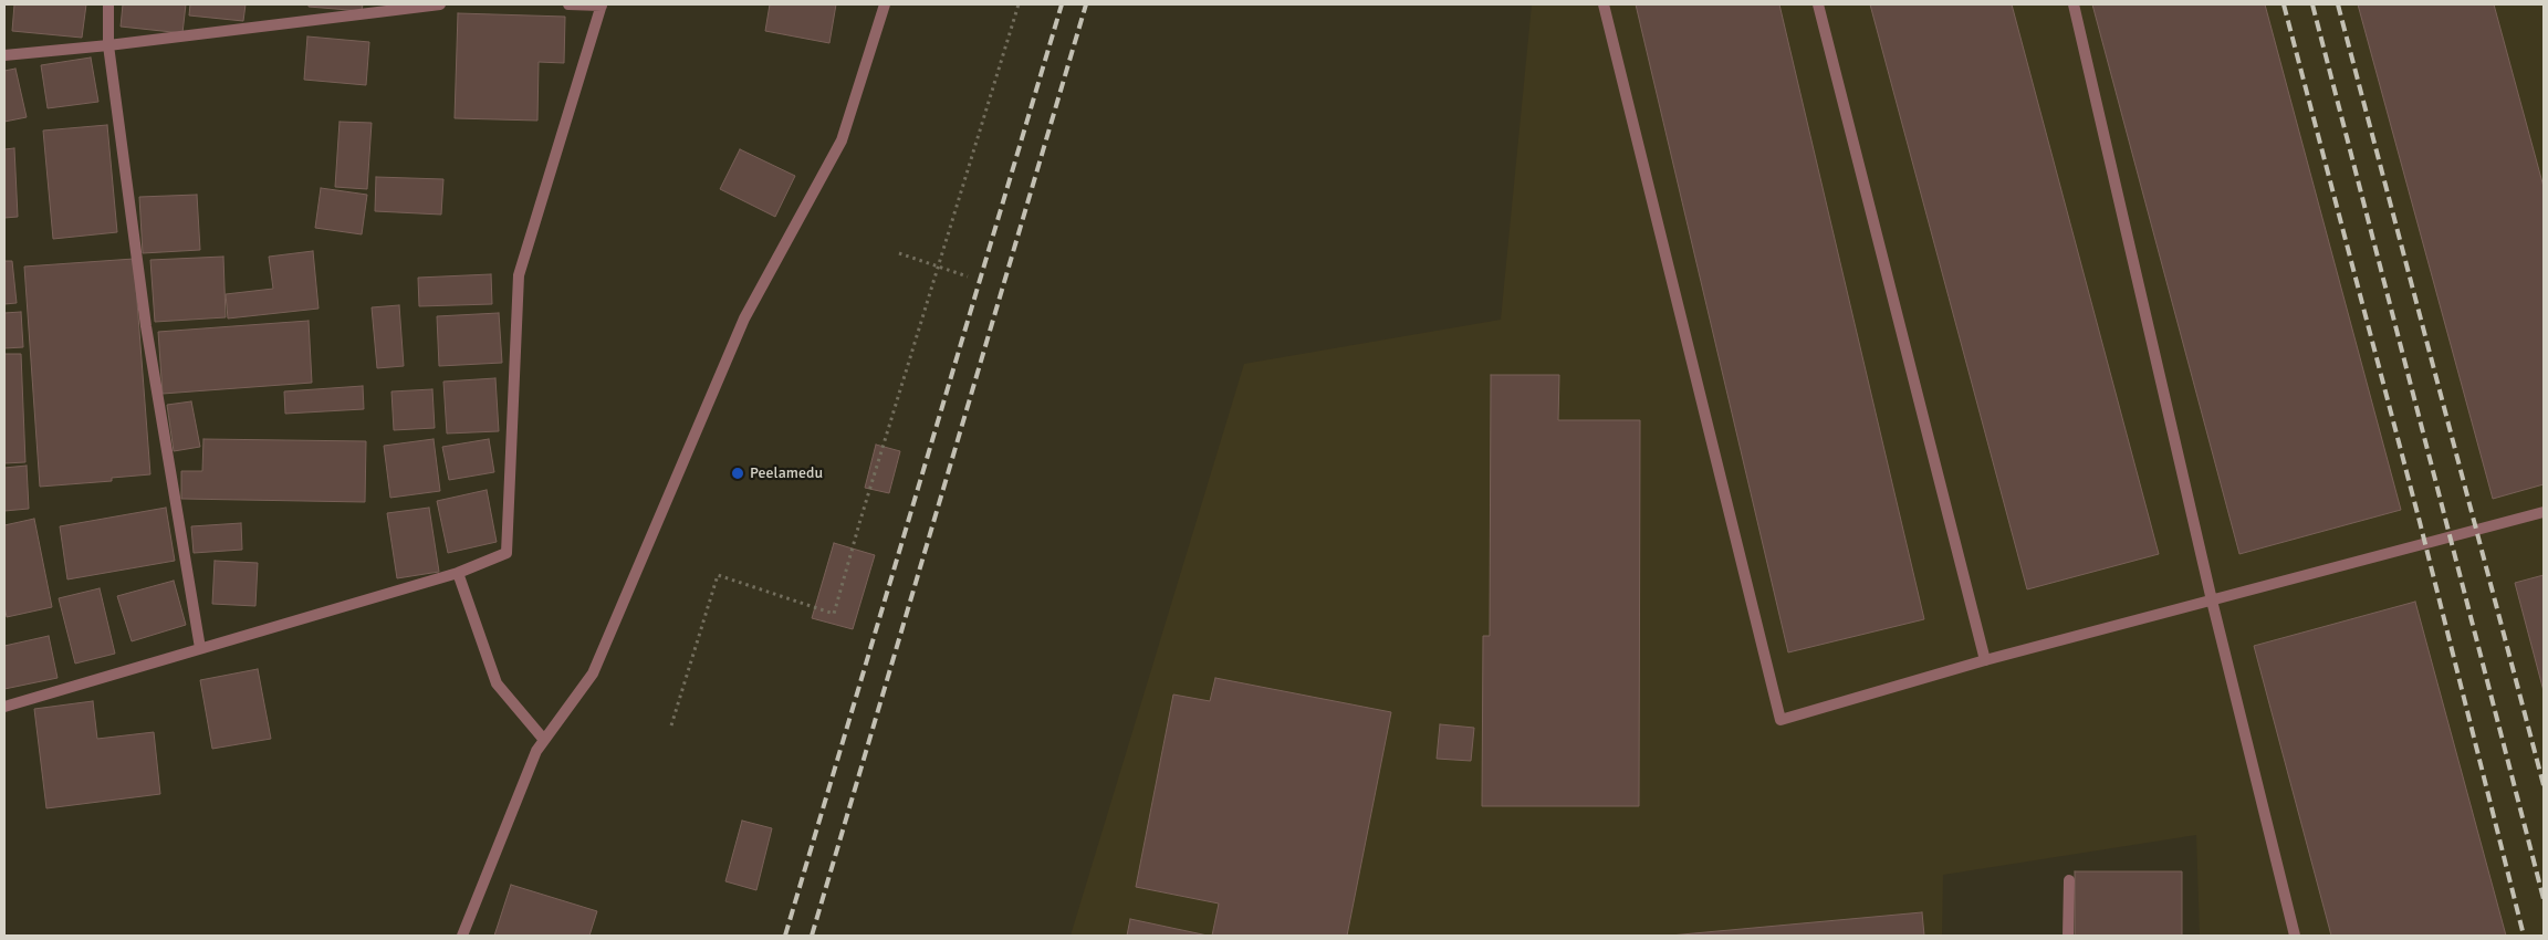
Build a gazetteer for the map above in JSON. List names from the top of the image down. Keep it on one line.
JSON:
{"places":["Peelamedu"]}
